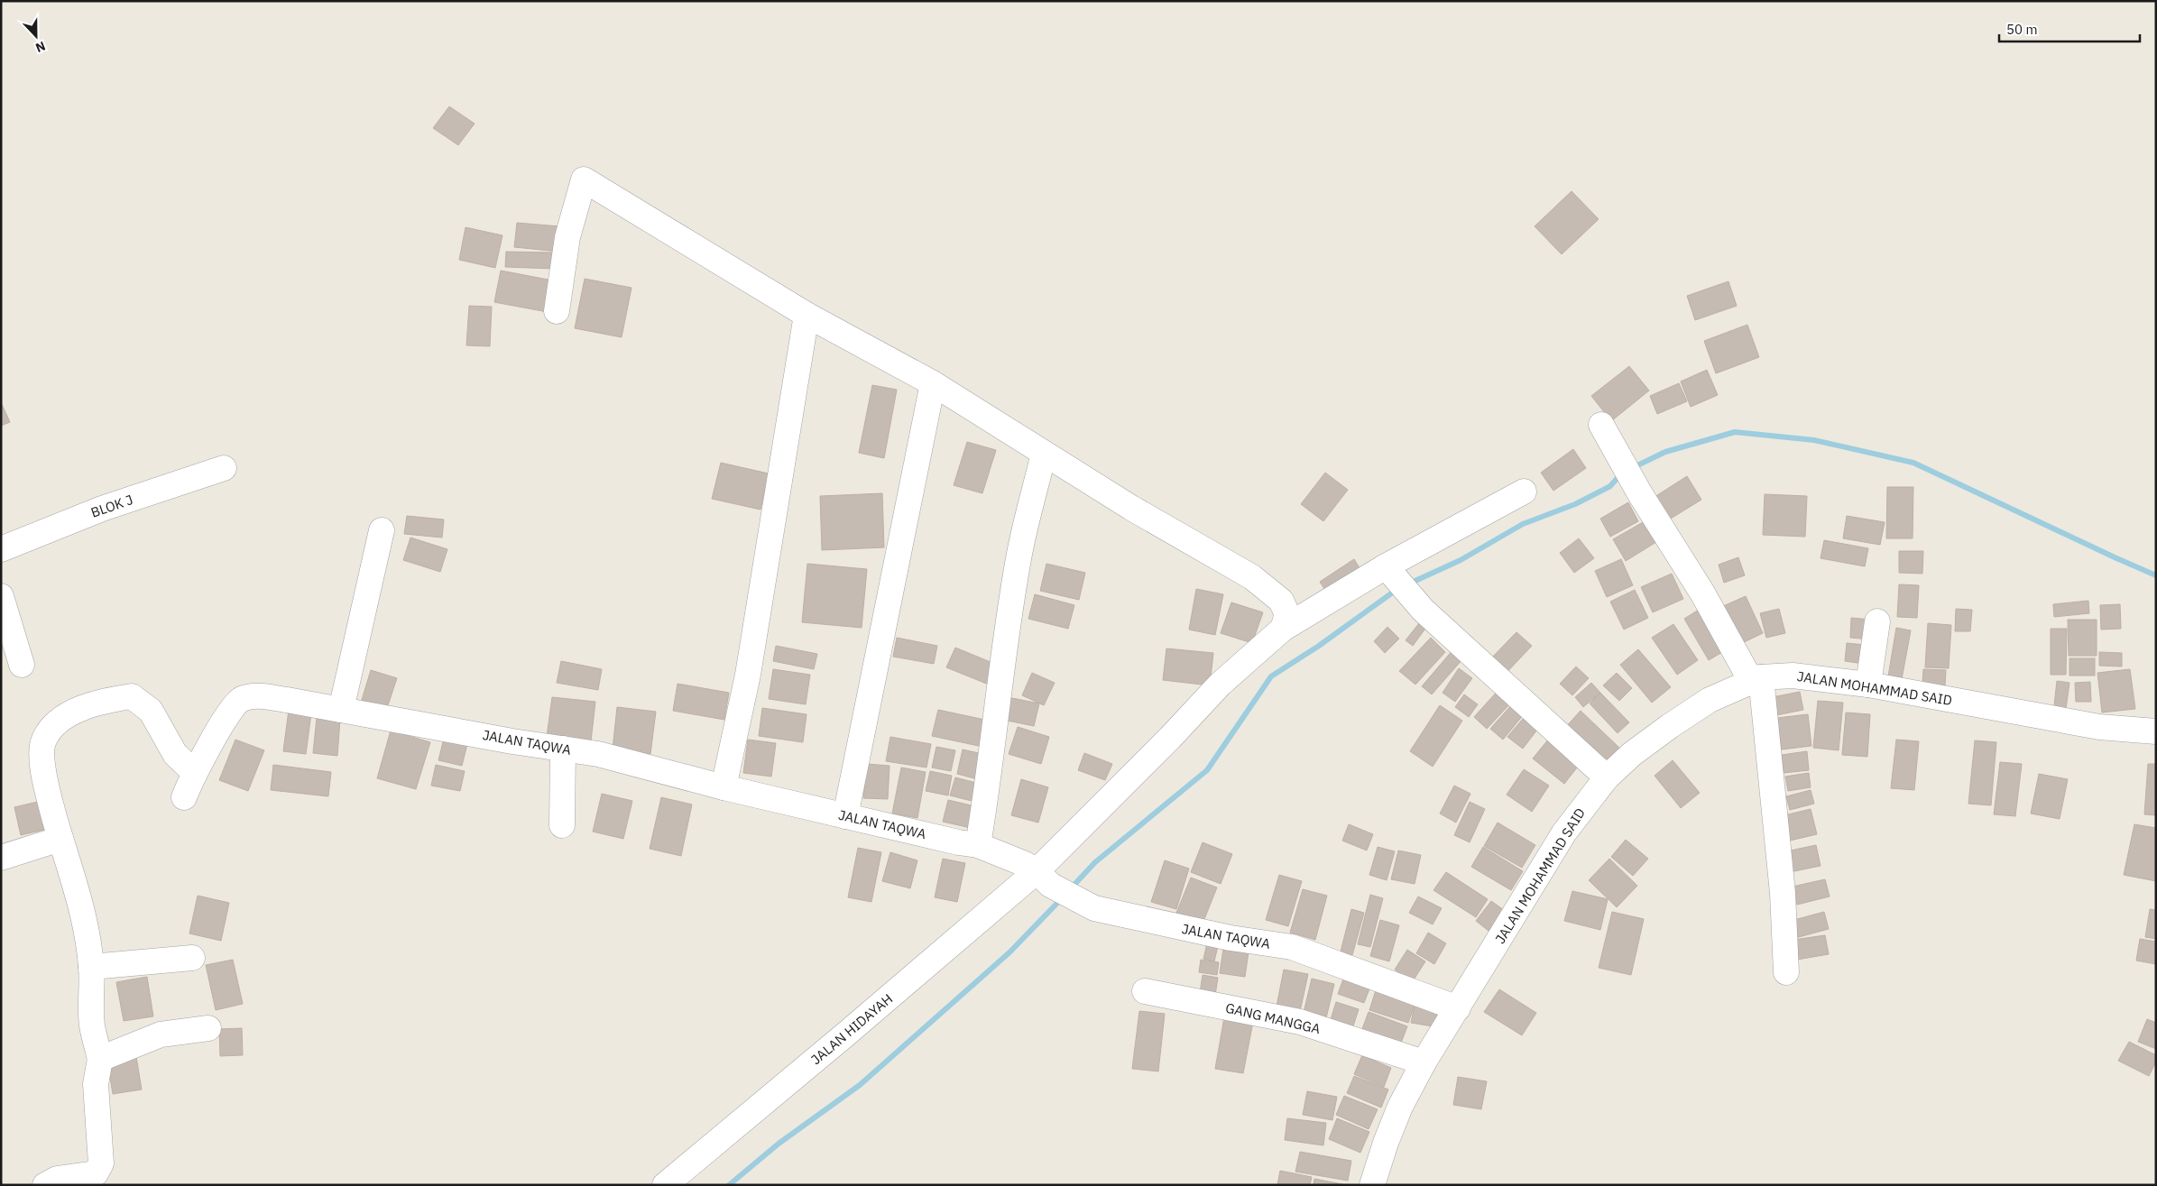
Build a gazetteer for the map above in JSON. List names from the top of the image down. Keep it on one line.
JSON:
{"streets":{"street":["BLOK J","JALAN MOHAMMAD SAID","JALAN TAQWA","GANG MANGGA","JALAN HIDAYAH"]},"crossings":[["JALAN MOHAMMAD SAID","JALAN TAQWA"],["JALAN MOHAMMAD SAID","GANG MANGGA"],["JALAN TAQWA","JALAN HIDAYAH"]],"scale_bar":"50 m","north":"bottom"}
